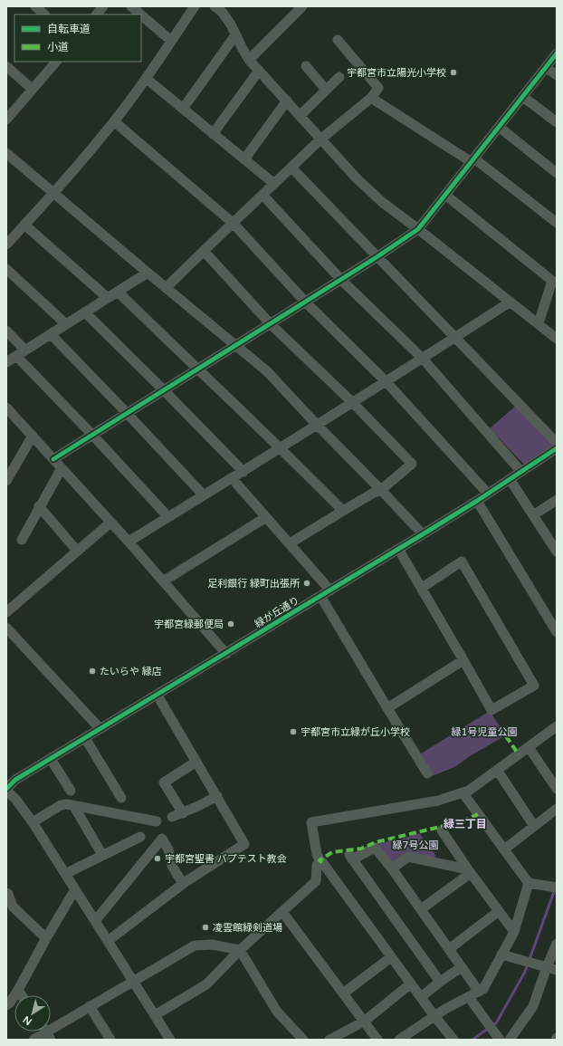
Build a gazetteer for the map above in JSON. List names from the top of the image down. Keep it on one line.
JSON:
{"streets":{"street":["緑が丘通り"]},"districts":["緑三丁目"],"parks":["緑1号児童公園","緑7号公園"],"places":["宇都宮市立陽光小学校","足利銀行 緑町出張所","宇都宮緑郵便局","たいらや 緑店","宇都宮市立緑が丘小学校","宇都宮聖書 バプテスト教会","凌雲館緑剣道場"],"legend":["自転車道","小道"],"north":"bottom left"}
